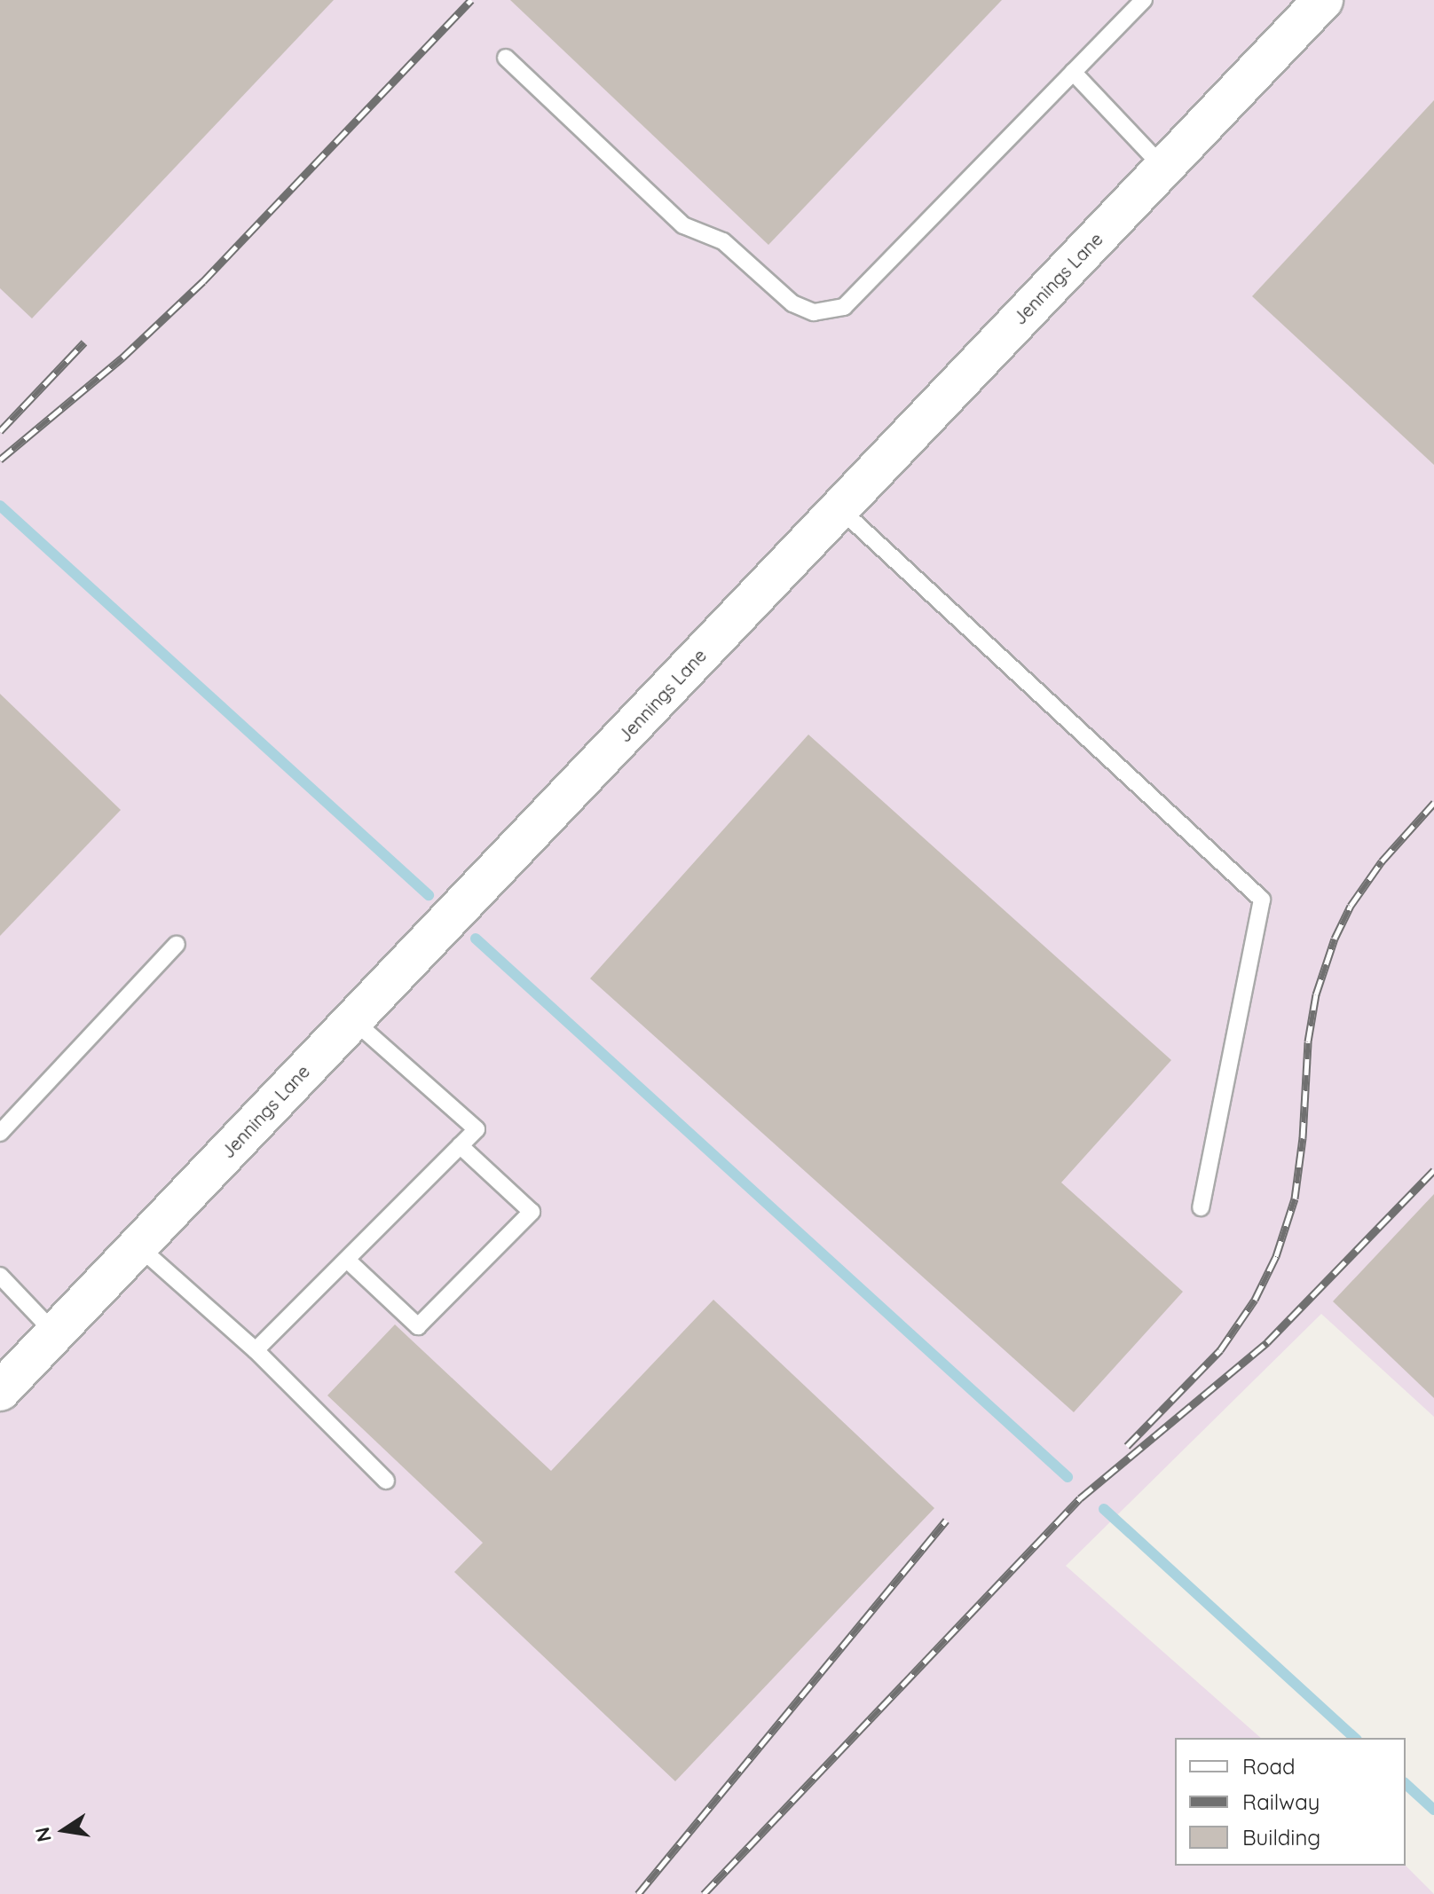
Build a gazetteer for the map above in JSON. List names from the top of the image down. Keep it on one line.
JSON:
{"streets":{"street":["Jennings Lane"]},"legend":["Road","Railway","Building"],"north":"left"}
